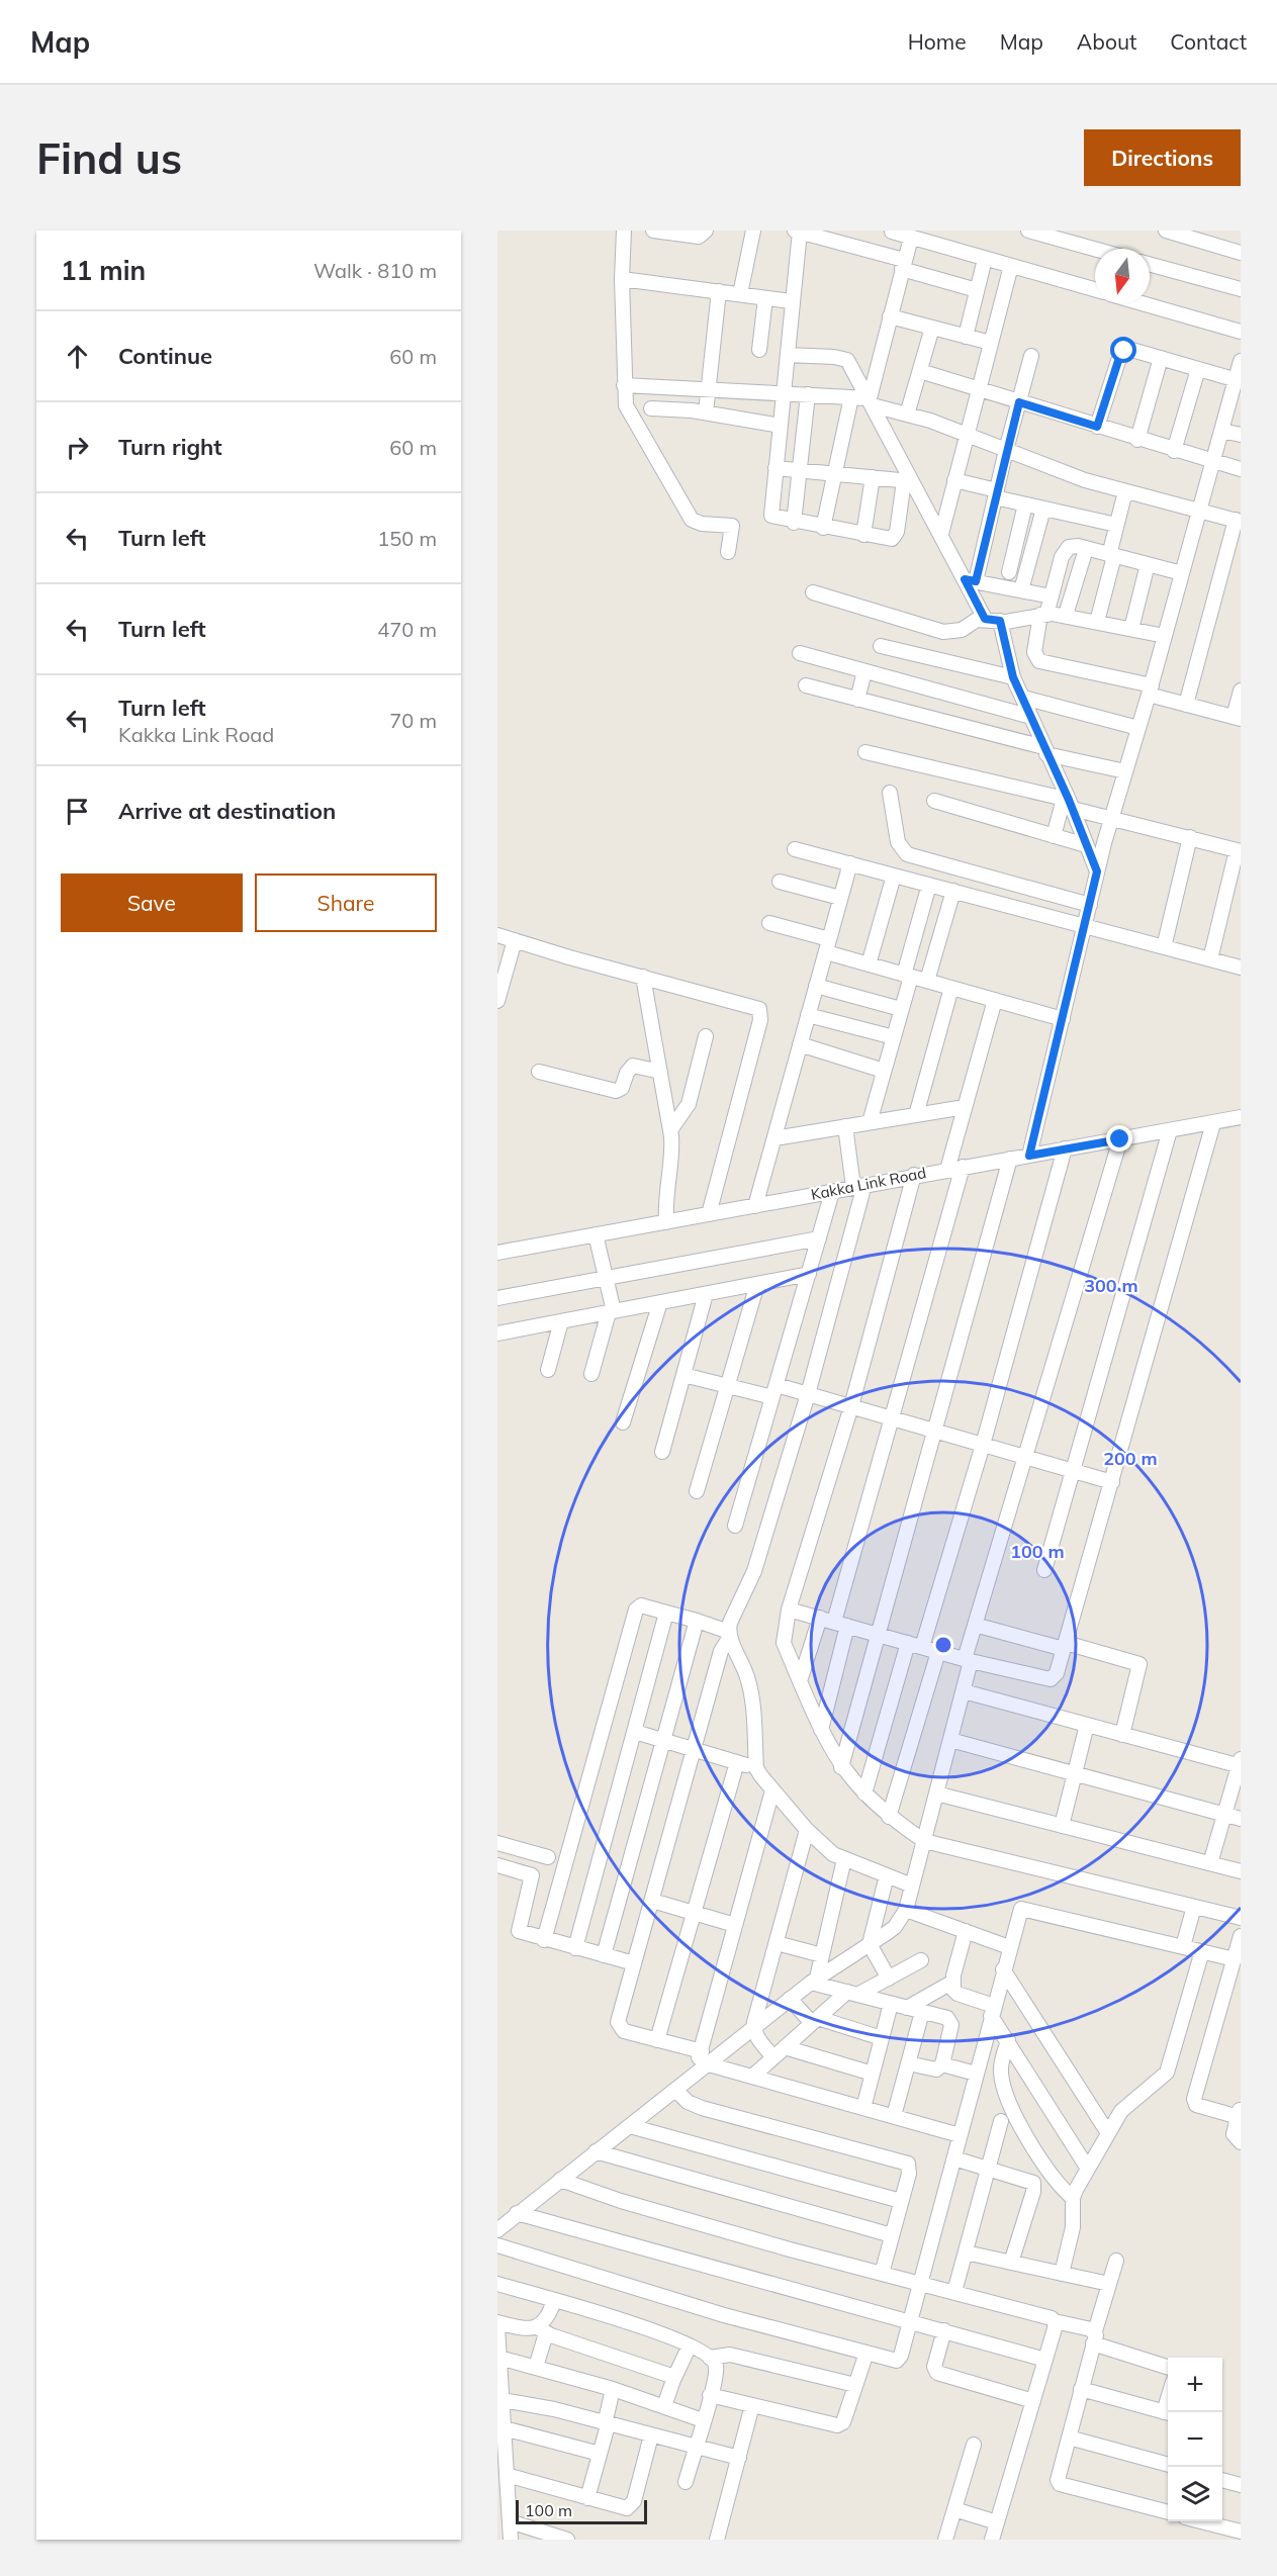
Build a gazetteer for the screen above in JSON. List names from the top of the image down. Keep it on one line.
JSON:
{"streets":{"street":["Kakka Link Road"]},"scale_bar":"100 m","north":"bottom","page":{"header":"Map","nav":["Home","Map","About","Contact"],"buttons":["Directions",["Save","Share"]],"title":"Find us","heading":["11 min","Walk · 810 m"],"list":[["Continue","60 m"],["Turn right","60 m"],["Turn left","150 m"],["Turn left","470 m"],["Turn left","Kakka Link Road","70 m"],"Arrive at destination"],"map_buttons":["+","−"],"scale":"100 m"},"rings":["300 m","200 m","100 m"]}
